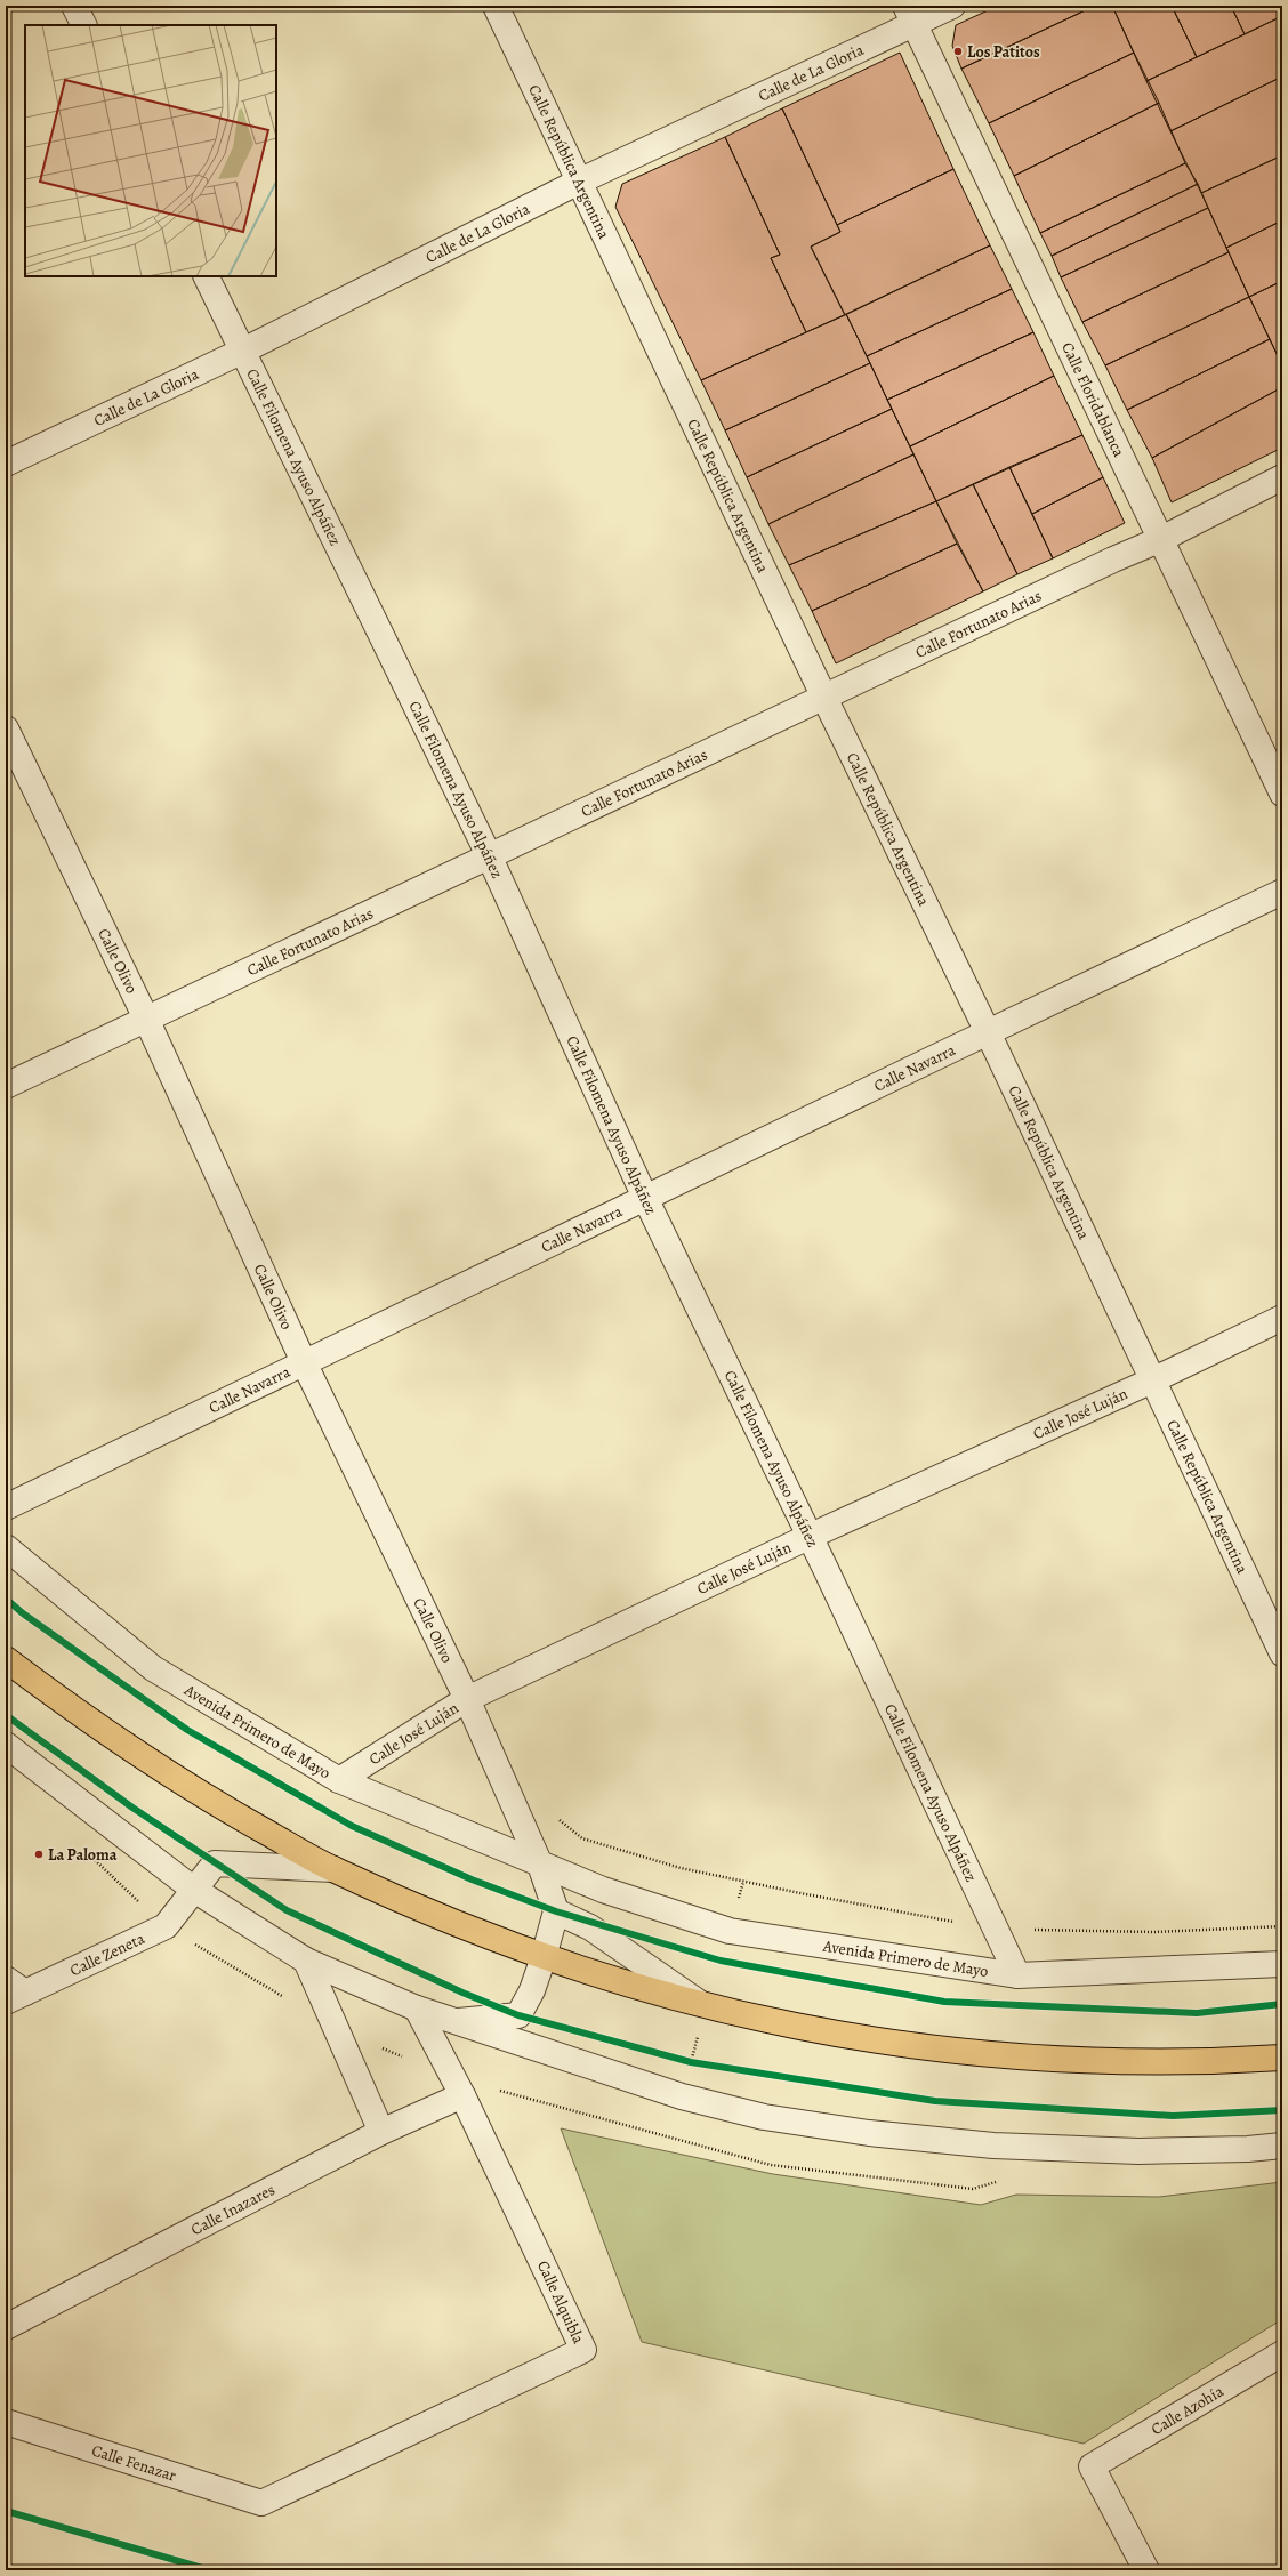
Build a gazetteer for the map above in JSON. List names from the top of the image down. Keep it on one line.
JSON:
{"streets":{"street":["Calle de La Gloria","Calle República Argentina","Calle Floridablanca","Calle Filomena Ayuso Alpáñez","Calle Fortunato Arias","Calle Olivo","Calle Navarra","Calle José Luján","Avenida Primero de Mayo","Calle Zeneta","Calle Inazares","Calle Alquibla","Calle Azohía","Calle Fenazar"]},"crossings":[["Calle de La Gloria","Calle República Argentina"],["Calle de La Gloria","Calle Floridablanca"],["Calle de La Gloria","Calle Filomena Ayuso Alpáñez"],["Calle República Argentina","Calle Fortunato Arias"],["Calle República Argentina","Calle Navarra"],["Calle República Argentina","Calle José Luján"],["Calle Floridablanca","Calle Fortunato Arias"],["Calle Filomena Ayuso Alpáñez","Calle Fortunato Arias"],["Calle Filomena Ayuso Alpáñez","Calle Navarra"],["Calle Filomena Ayuso Alpáñez","Calle José Luján"],["Calle Filomena Ayuso Alpáñez","Avenida Primero de Mayo"],["Calle Fortunato Arias","Calle Olivo"],["Calle Olivo","Calle Navarra"],["Calle Olivo","Calle José Luján"],["Calle Olivo","Avenida Primero de Mayo"],["Calle José Luján","Avenida Primero de Mayo"],["Calle Inazares","Calle Alquibla"],["Calle Alquibla","Calle Fenazar"]],"places":["Los Patitos","La Paloma"]}
